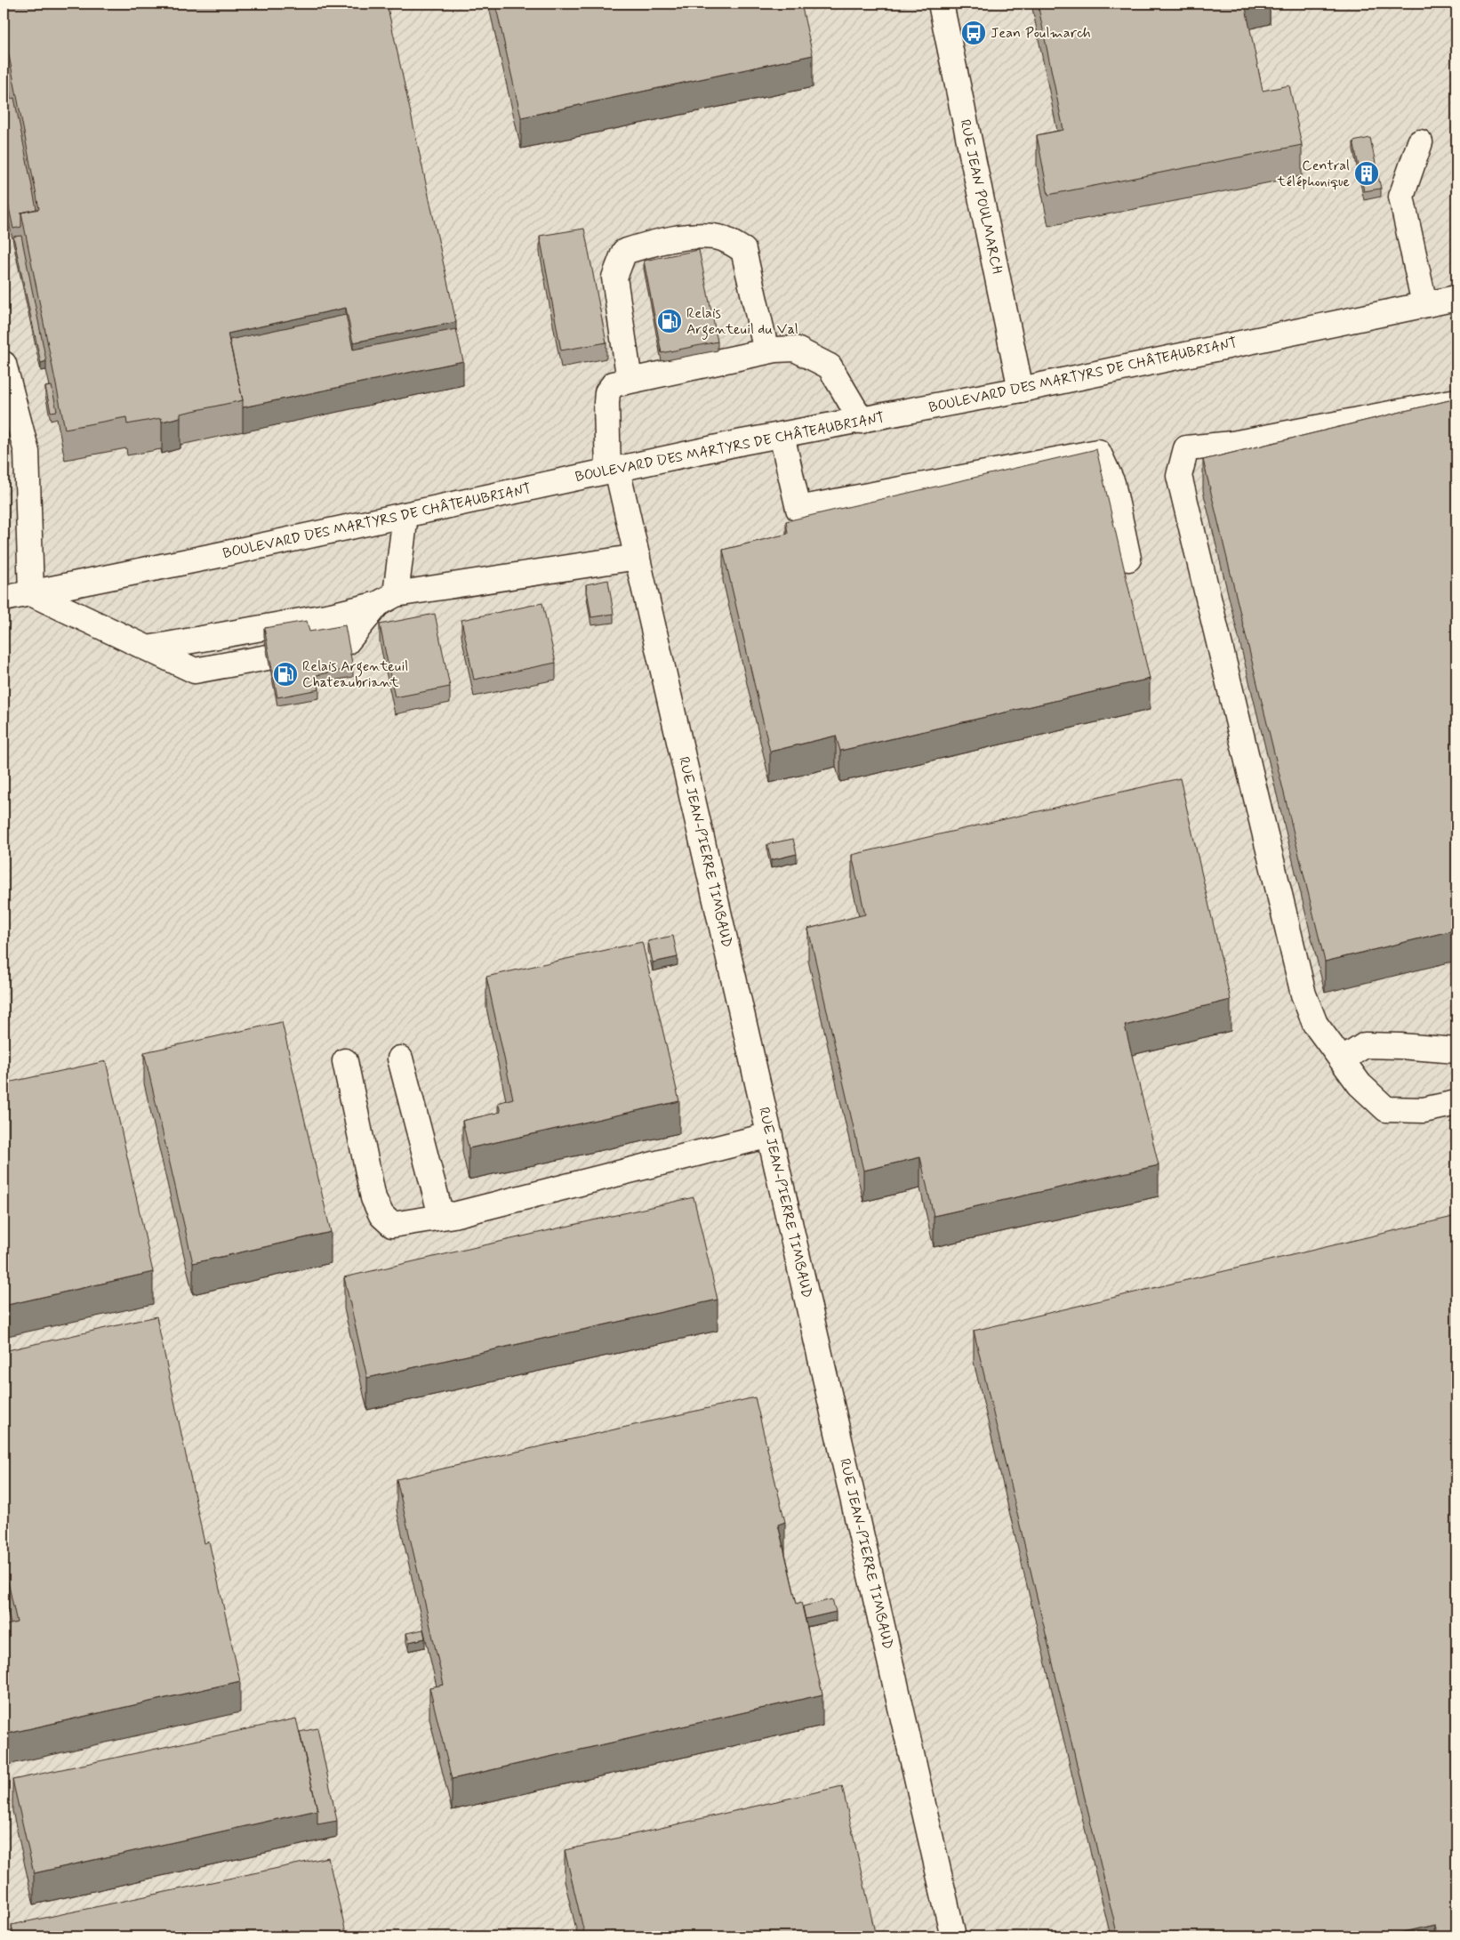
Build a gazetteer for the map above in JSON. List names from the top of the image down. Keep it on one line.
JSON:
{"streets":{"street":["RUE JEAN POULMARCH","BOULEVARD DES MARTYRS DE CHÂTEAUBRIANT","RUE JEAN-PIERRE TIMBAUD"]},"crossings":[["RUE JEAN POULMARCH","BOULEVARD DES MARTYRS DE CHÂTEAUBRIANT"],["BOULEVARD DES MARTYRS DE CHÂTEAUBRIANT","RUE JEAN-PIERRE TIMBAUD"]],"places":{"bus stop":["Jean Poulmarch"],"building":["Central téléphonique"],"fuel station":["Relais Argenteuil du Val","Relais Argenteuil Chateaubriant"]}}
